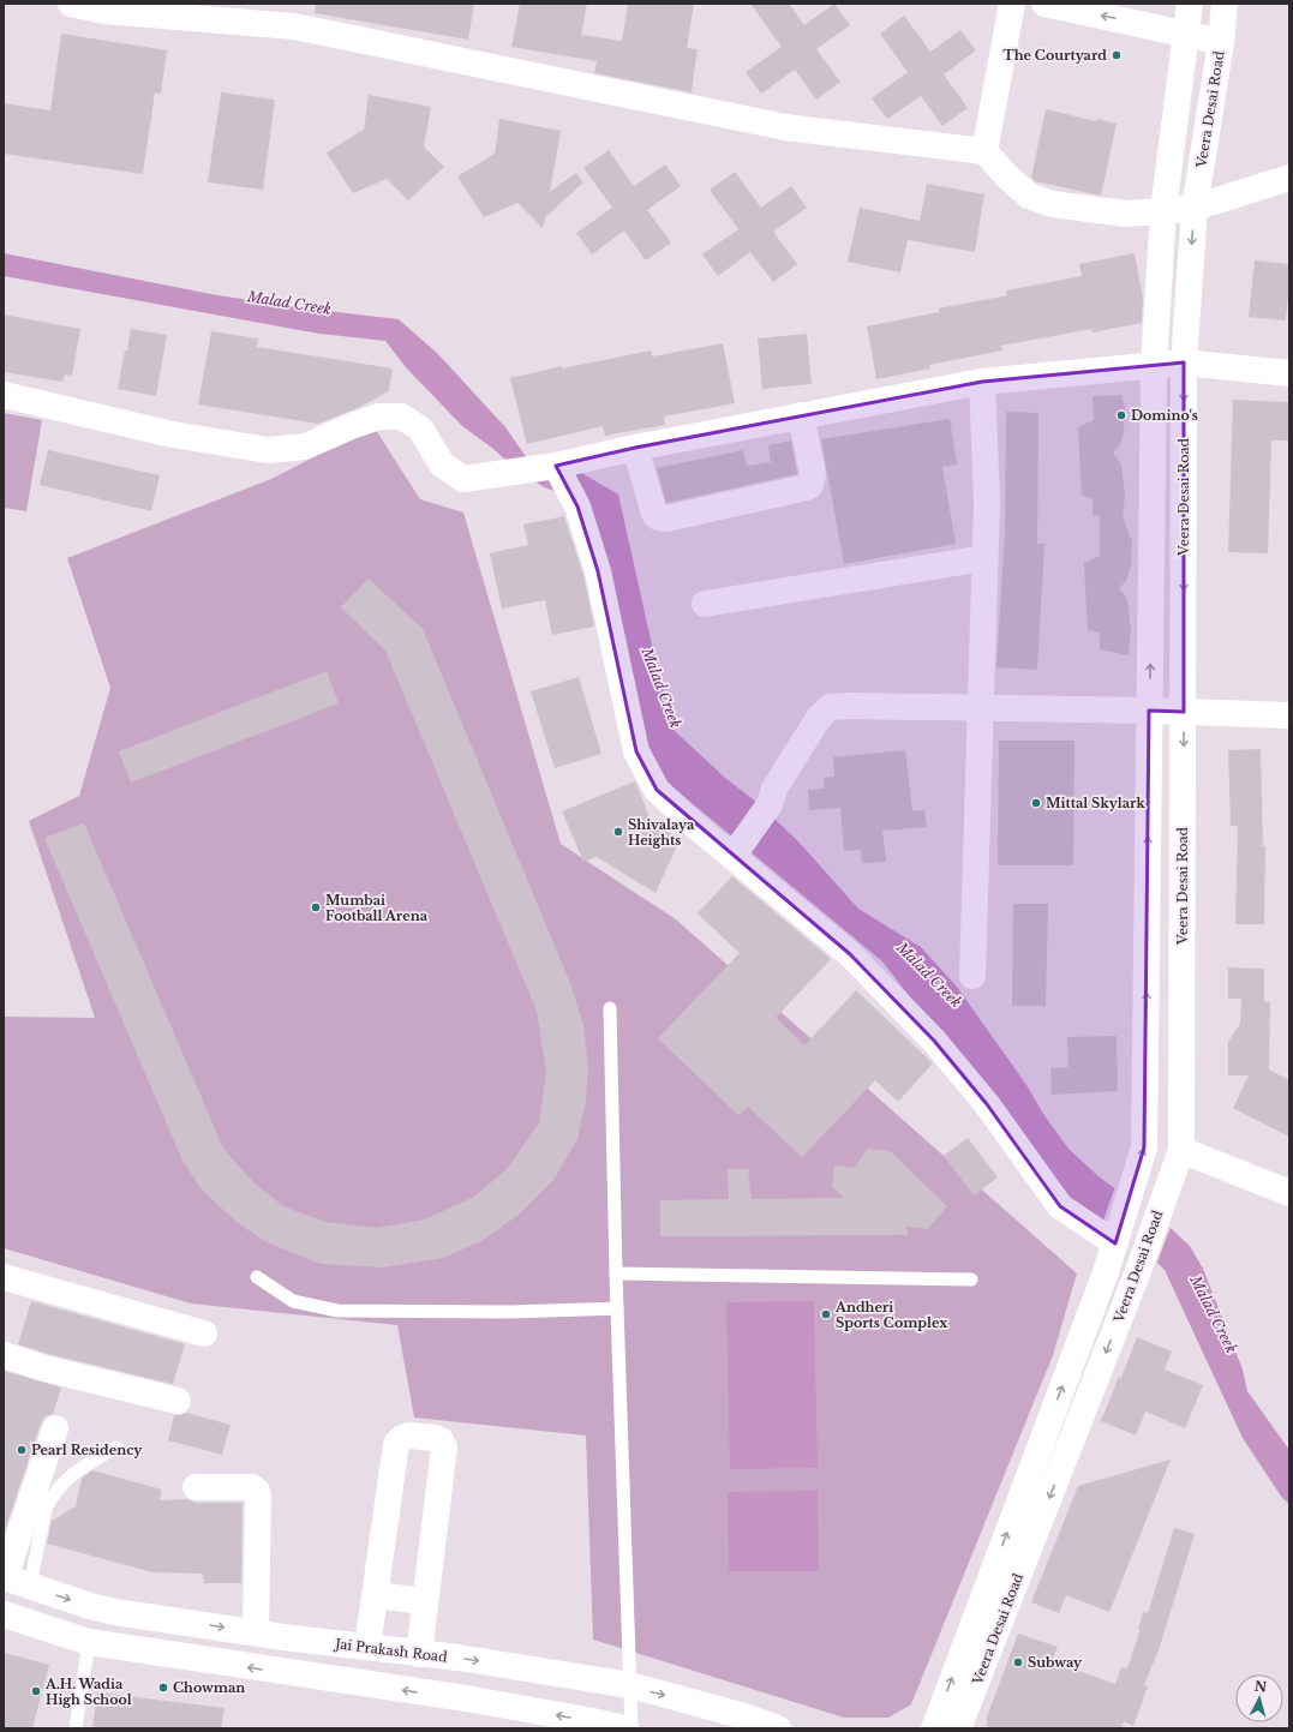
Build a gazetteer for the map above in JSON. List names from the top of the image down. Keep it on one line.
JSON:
{"streets":{"street":["Veera Desai Road","Jai Prakash Road"]},"water":["Malad Creek"],"places":["The Courtyard","Domino's","Mittal Skylark","Shivalaya Heights","Mumbai Football Arena","Andheri Sports Complex","Pearl Residency","Subway","Chowman","A.H. Wadia High School"],"north":"top"}
